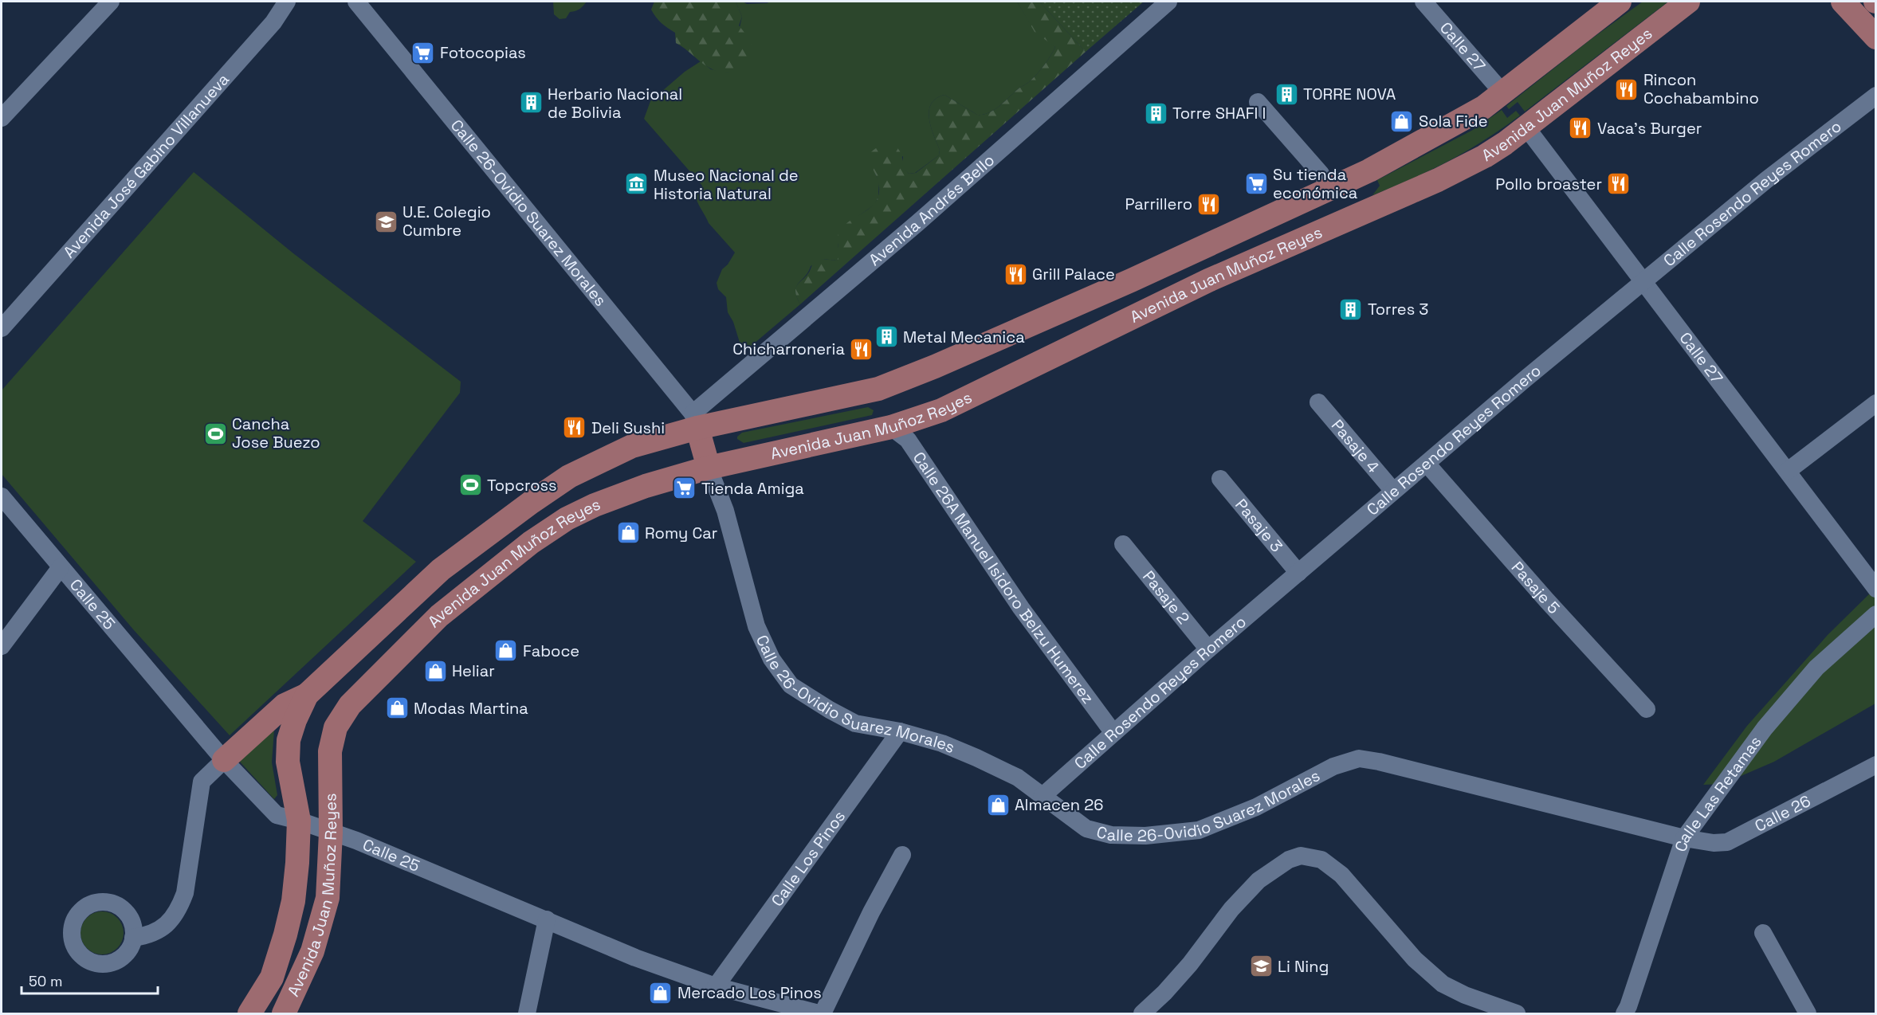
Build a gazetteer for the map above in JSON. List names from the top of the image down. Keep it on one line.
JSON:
{"streets":{"main road":["Avenida Juan Muñoz Reyes"],"street":["Calle 27","Avenida José Gabino Villanueva","Calle Rosendo Reyes Romero","Avenida Andrés Bello","Calle 26-Ovidio Suarez Morales","Pasaje 4","Pasaje 3","Calle 26A Manuel Isidoro Belzu Humerez","Pasaje 5","Pasaje 2","Calle 25","Calle Las Retamas","Calle 26","Calle Los Pinos"]},"crossings":[["Calle 27","Avenida Juan Muñoz Reyes"],["Calle 27","Calle Rosendo Reyes Romero"],["Avenida Juan Muñoz Reyes","Avenida Andrés Bello"],["Avenida Juan Muñoz Reyes","Calle 26-Ovidio Suarez Morales"],["Avenida Juan Muñoz Reyes","Calle 26A Manuel Isidoro Belzu Humerez"],["Avenida Juan Muñoz Reyes","Calle 25"],["Calle Rosendo Reyes Romero","Calle 26-Ovidio Suarez Morales"],["Calle Rosendo Reyes Romero","Pasaje 4"],["Calle Rosendo Reyes Romero","Pasaje 3"],["Calle Rosendo Reyes Romero","Calle 26A Manuel Isidoro Belzu Humerez"],["Calle Rosendo Reyes Romero","Pasaje 5"],["Calle Rosendo Reyes Romero","Pasaje 2"],["Avenida Andrés Bello","Calle 26-Ovidio Suarez Morales"],["Calle 26-Ovidio Suarez Morales","Calle Las Retamas"],["Calle 26-Ovidio Suarez Morales","Calle 26"],["Calle 26-Ovidio Suarez Morales","Calle Los Pinos"],["Calle 25","Calle Los Pinos"],["Calle Las Retamas","Calle 26"]],"places":{"supermarket":["Fotocopias","Su tienda económica","Tienda Amiga"],"restaurant":["Rincon Cochabambino","Vaca's Burger","Pollo broaster","Parrillero","Grill Palace","Chicharroneria","Deli Sushi"],"building":["TORRE NOVA","Herbario Nacional de Bolivia","Torre SHAFI I","Torres 3","Metal Mecanica"],"shop":["Sola Fide","Romy Car","Faboce","Heliar","Modas Martina","Almacen 26","Mercado Los Pinos"],"museum":["Museo Nacional de Historia Natural"],"school or university":["U.E. Colegio Cumbre","Li Ning"],"sports":["Cancha Jose Buezo","Topcross"]},"scale_bar":"50 m"}
